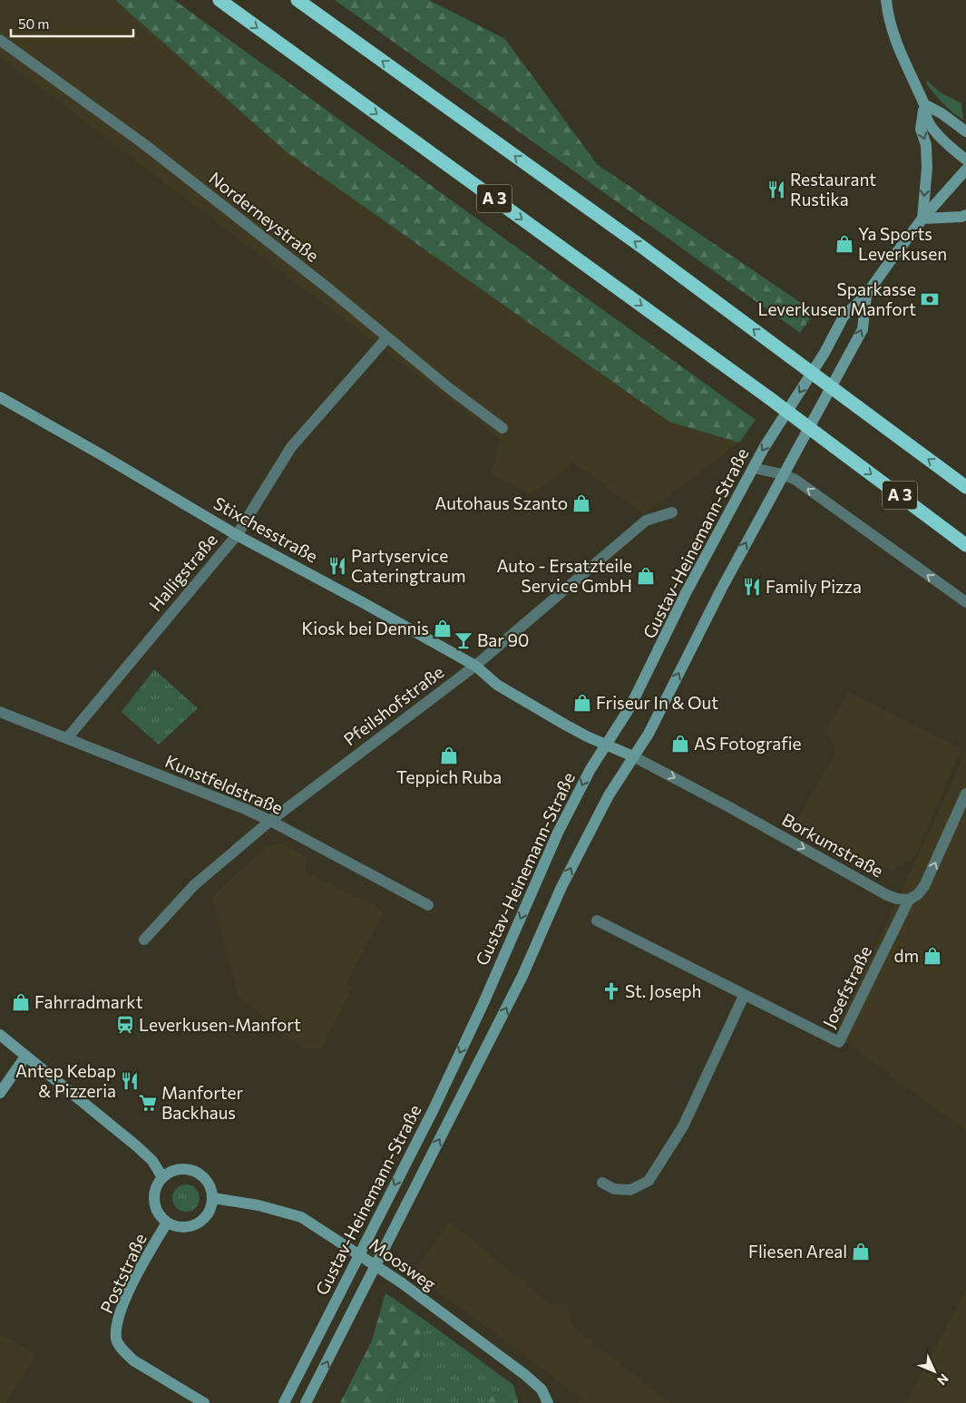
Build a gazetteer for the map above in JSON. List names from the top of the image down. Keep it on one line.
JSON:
{"streets":{"highway":["A 3"],"main road":["Stixchesstraße","Gustav-Heinemann-Straße","Moosweg","Poststraße"],"street":["Norderneystraße","Halligstraße","Pfeilshofstraße","Kunstfeldstraße","Borkumstraße","Josefstraße"]},"crossings":[["Norderneystraße","Halligstraße"],["Stixchesstraße","Gustav-Heinemann-Straße"],["Stixchesstraße","Halligstraße"],["Stixchesstraße","Pfeilshofstraße"],["Stixchesstraße","Borkumstraße"],["Gustav-Heinemann-Straße","Borkumstraße"],["Halligstraße","Kunstfeldstraße"],["Pfeilshofstraße","Kunstfeldstraße"],["Borkumstraße","Josefstraße"],["Moosweg","Poststraße"]],"one_way":["Borkumstraße"],"places":{"restaurant":["Restaurant Rustika","Partyservice Cateringtraum","Family Pizza","Antep Kebap & Pizzeria"],"shop":["Ya Sports Leverkusen","Autohaus Szanto","Auto - Ersatzteile Service GmbH","Kiosk bei Dennis","Friseur In & Out","AS Fotografie","Teppich Ruba","dm","Fahrradmarkt","Fliesen Areal"],"bank":["Sparkasse Leverkusen Manfort"],"bar":["Bar 90"],"church":["St. Joseph"],"station":["Leverkusen-Manfort"],"supermarket":["Manforter Backhaus"]},"scale_bar":"50 m","north":"bottom right"}
